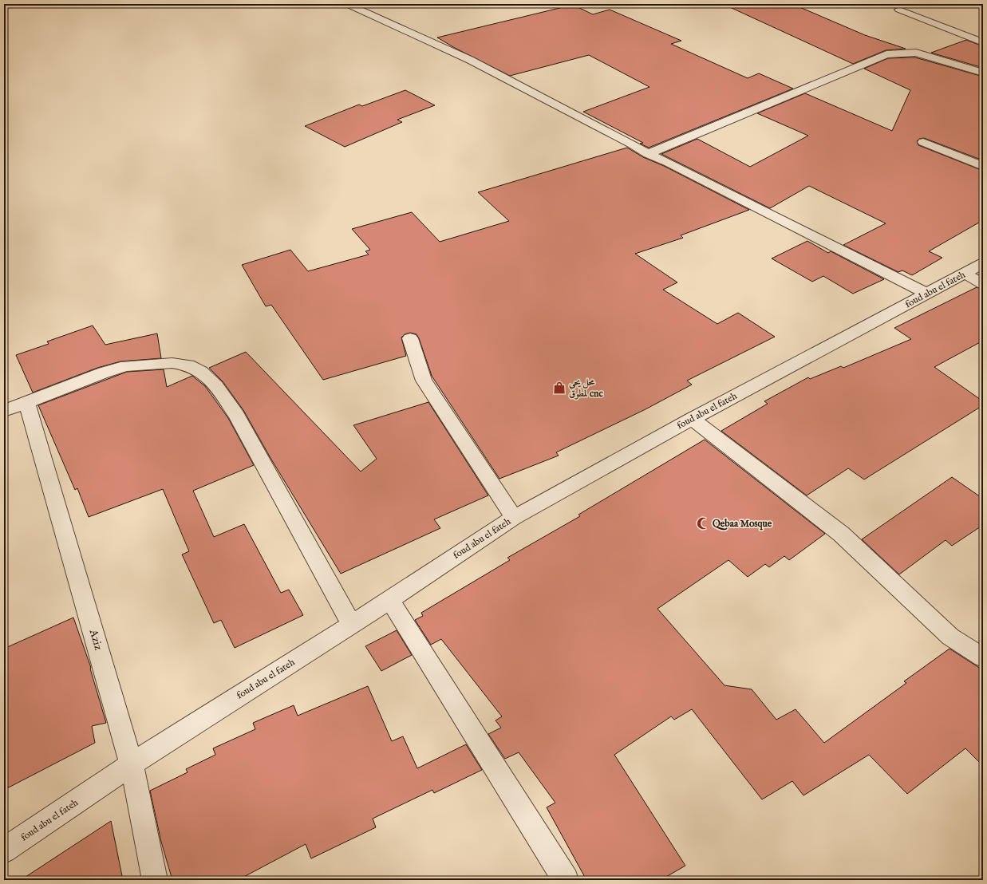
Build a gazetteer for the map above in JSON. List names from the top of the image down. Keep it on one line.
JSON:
{"streets":{"street":["foud abu el fateh","Aziz"]},"crossings":[["foud abu el fateh","Aziz"]],"places":{"shop":["محل يحي لمطوق cnc"],"mosque":["Qebaa Mosque"]}}
